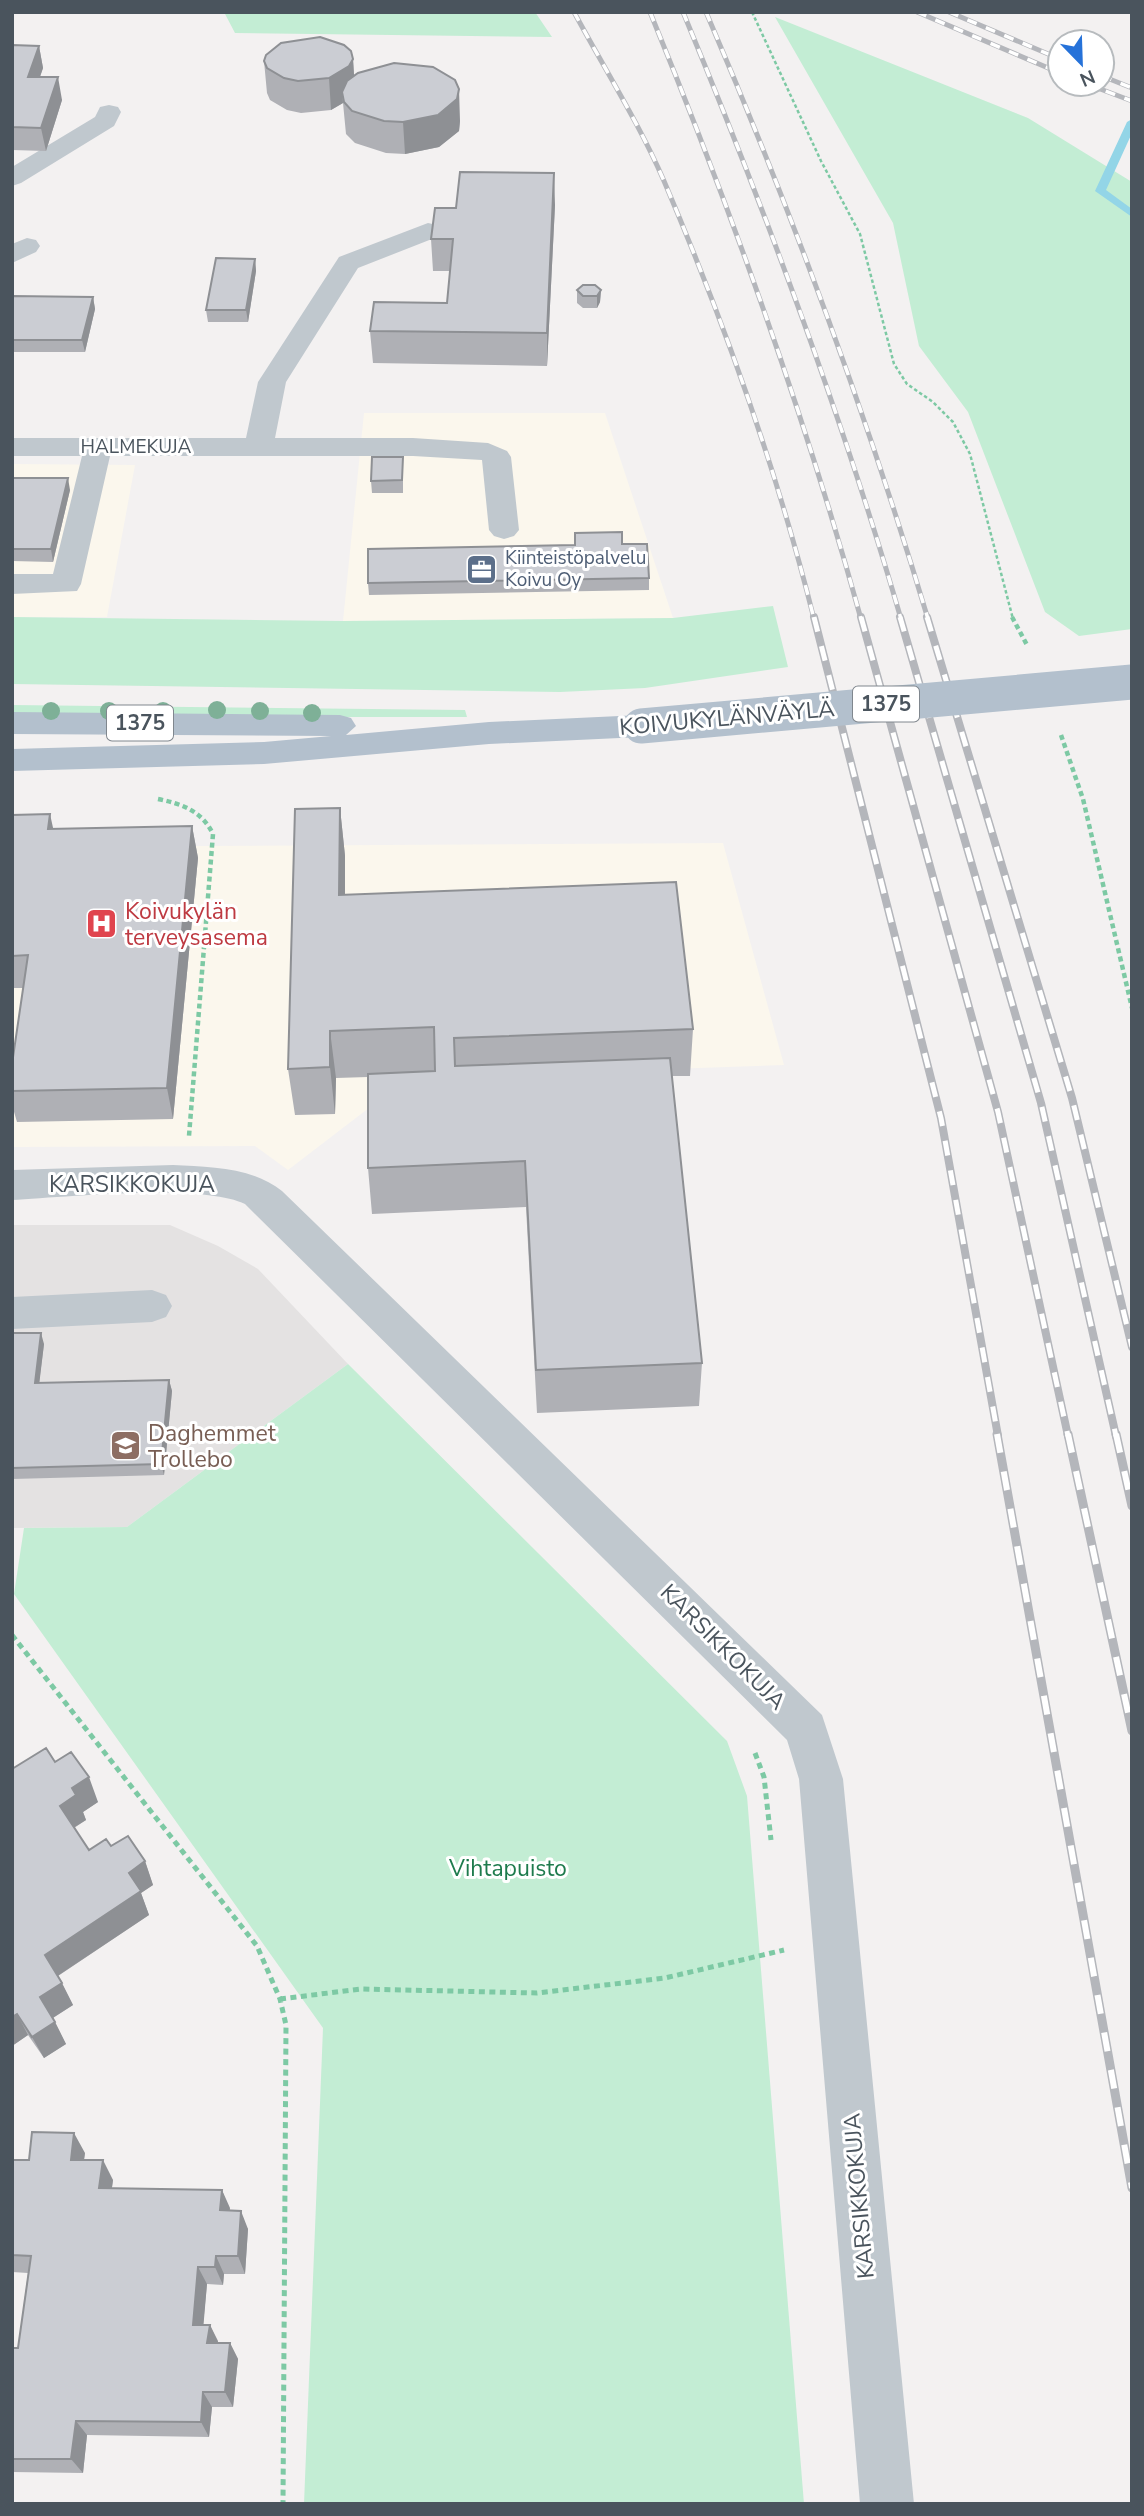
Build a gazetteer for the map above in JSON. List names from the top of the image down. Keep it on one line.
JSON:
{"streets":{"main road":["1375","KOIVUKYLÄNVÄYLÄ"],"street":["HALMEKUJA","KARSIKKOKUJA"]},"parks":["Vihtapuisto"],"places":{"office":["Kiinteistöpalvelu Koivu Oy"],"hospital":["Koivukylän terveysasema"],"school or university":["Daghemmet Trollebo"]},"north":"bottom right"}
